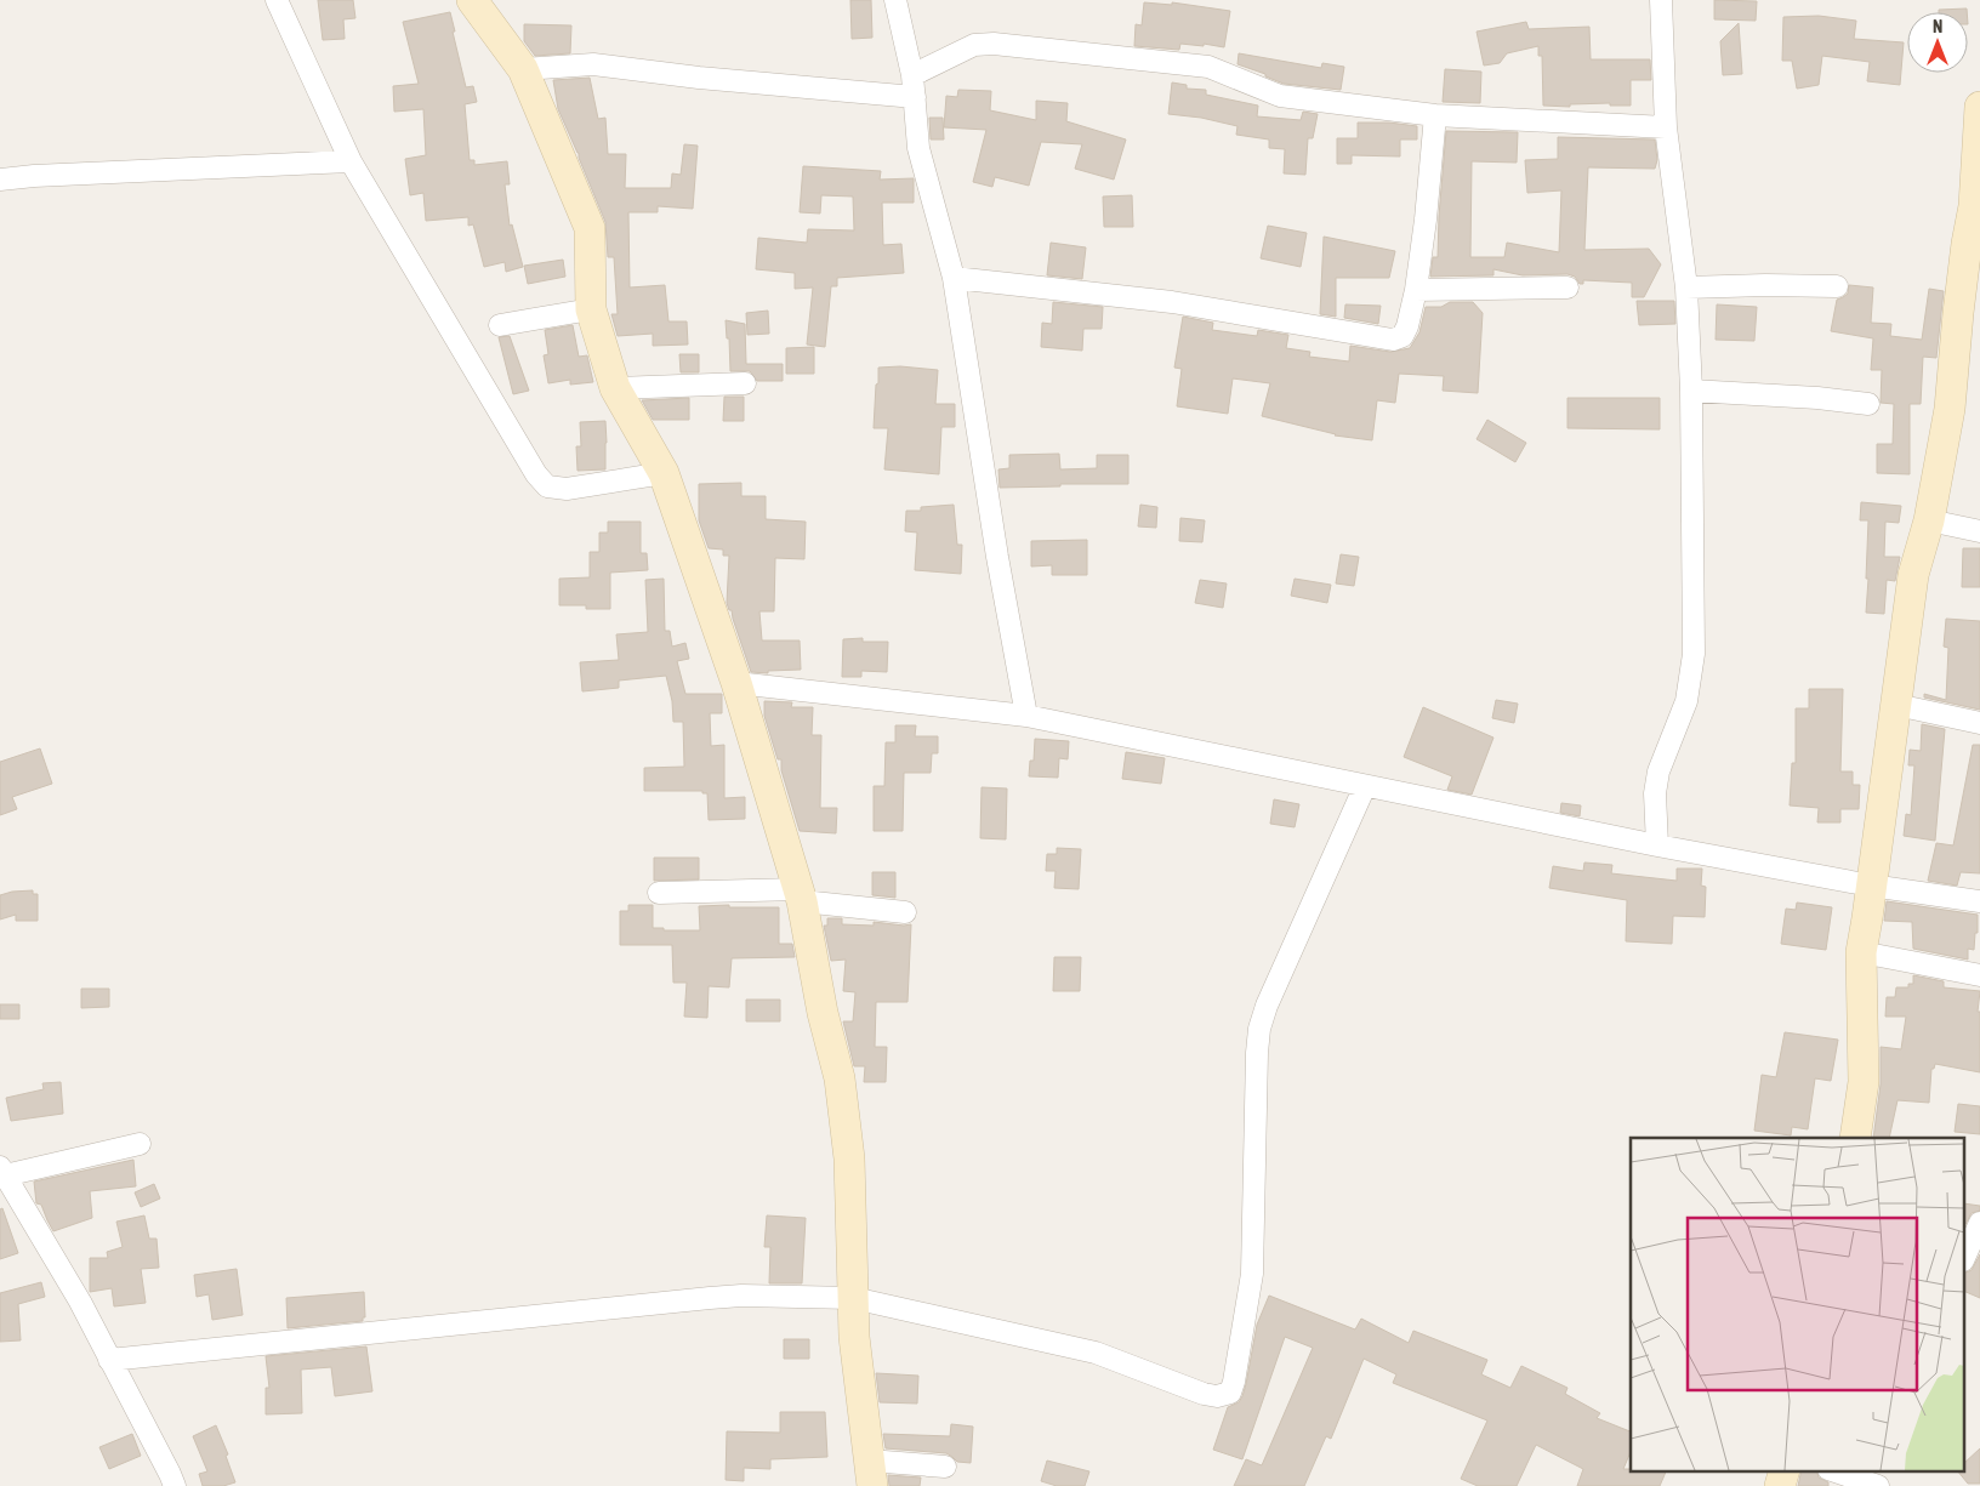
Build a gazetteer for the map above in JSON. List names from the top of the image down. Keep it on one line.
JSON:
{"north":"top"}
